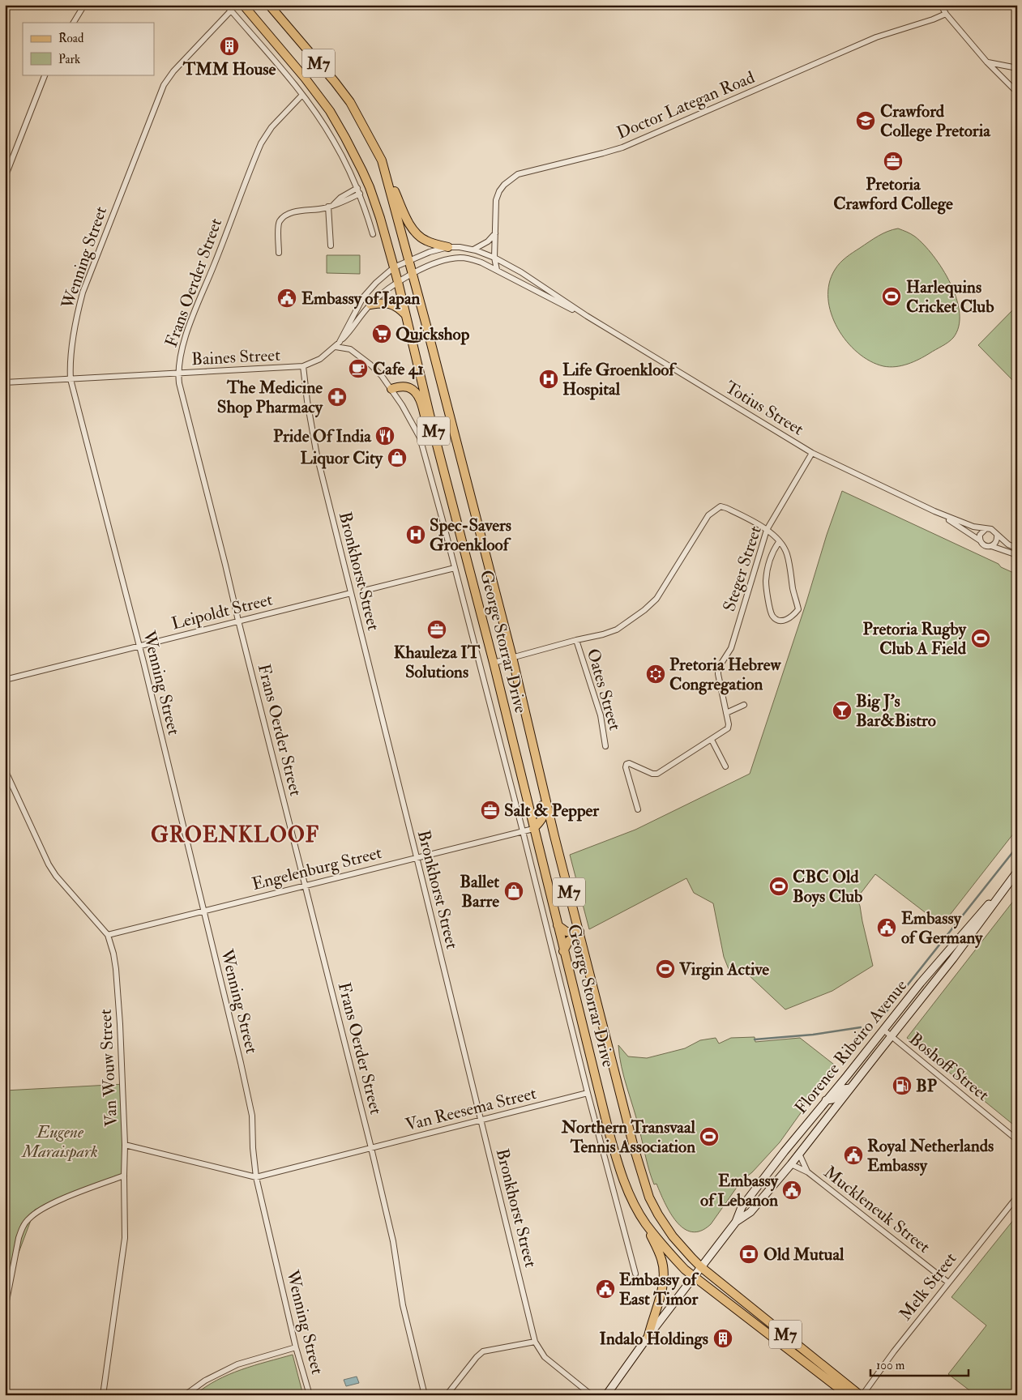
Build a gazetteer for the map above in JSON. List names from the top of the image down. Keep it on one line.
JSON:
{"streets":{"main road":["M7","George Storrar Drive","Florence Ribeiro Avenue"],"street":["Doctor Lategan Road","Wenning Street","Frans Oerder Street","Baines Street","Totius Street","Steger Street","Bronkhorst Street","Leipoldt Street","Oates Street","Engelenburg Street","Boshoff Street","Van Wouw Street","Van Reesema Street","Muckleneuk Street","Melk Street"]},"crossings":[["M7","George Storrar Drive"],["M7","Florence Ribeiro Avenue"],["M7","Melk Street"],["Doctor Lategan Road","Totius Street"],["Wenning Street","Baines Street"],["Wenning Street","Leipoldt Street"],["Wenning Street","Engelenburg Street"],["Wenning Street","Van Reesema Street"],["Frans Oerder Street","Baines Street"],["Frans Oerder Street","Leipoldt Street"],["Frans Oerder Street","Engelenburg Street"],["Frans Oerder Street","Van Reesema Street"],["Baines Street","Totius Street"],["Baines Street","Bronkhorst Street"],["Baines Street","George Storrar Drive"],["Totius Street","Steger Street"],["Totius Street","George Storrar Drive"],["Bronkhorst Street","Leipoldt Street"],["Bronkhorst Street","Engelenburg Street"],["Bronkhorst Street","Van Reesema Street"],["George Storrar Drive","Engelenburg Street"],["George Storrar Drive","Florence Ribeiro Avenue"],["George Storrar Drive","Van Reesema Street"],["Engelenburg Street","Van Wouw Street"],["Florence Ribeiro Avenue","Boshoff Street"],["Florence Ribeiro Avenue","Muckleneuk Street"],["Van Wouw Street","Van Reesema Street"],["Muckleneuk Street","Melk Street"]],"districts":["GROENKLOOF"],"parks":["Eugene Maraispark"],"places":{"building":["TMM House","Indalo Holdings"],"school or university":["Crawford College Pretoria"],"office":["Pretoria Crawford College","Khauleza IT Solutions","Salt & Pepper"],"sports":["Harlequins Cricket Club","Pretoria Rugby Club A Field","CBC Old Boys Club","Virgin Active","Northern Transvaal Tennis Association"],"public building":["Embassy of Japan","Embassy of Germany","Royal Netherlands Embassy","Embassy of Lebanon","Embassy of East Timor"],"supermarket":["Quickshop"],"cafe":["Cafe 41"],"hospital":["Life Groenkloof Hospital","Spec-Savers Groenkloof"],"pharmacy":["The Medicine Shop Pharmacy"],"restaurant":["Pride Of India"],"shop":["Liquor City","Ballet Barre"],"synagogue":["Pretoria Hebrew Congregation"],"bar":["Big J's Bar&Bistro"],"fuel station":["BP"],"bank":["Old Mutual"]},"legend":["Road","Park"],"scale_bar":"100 m"}
